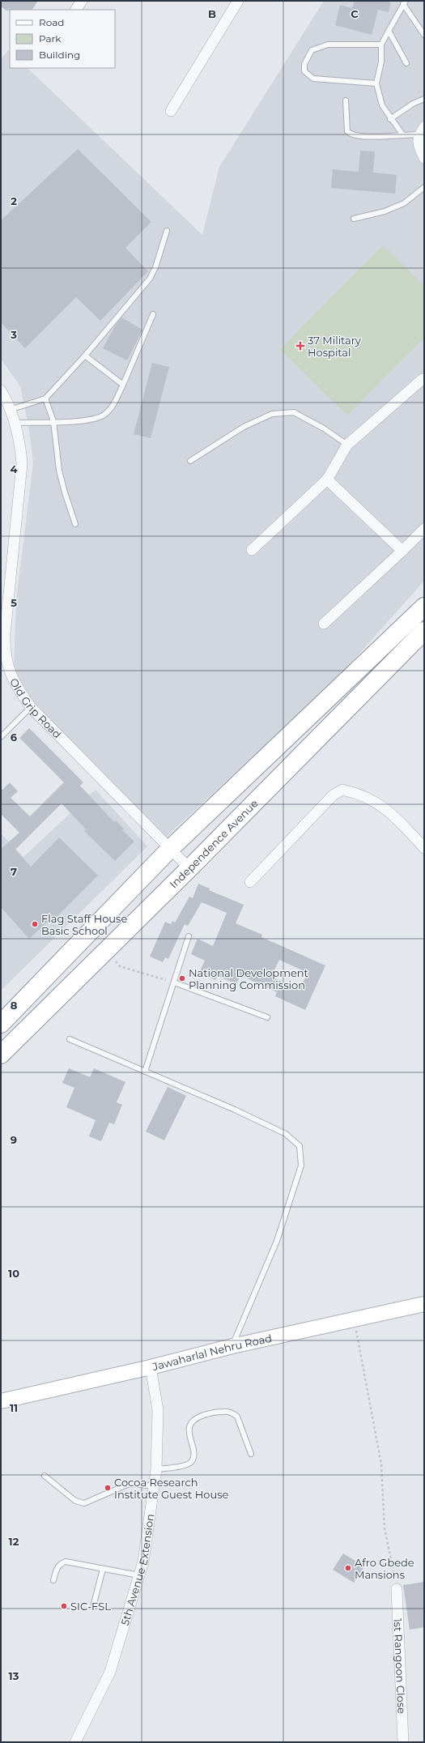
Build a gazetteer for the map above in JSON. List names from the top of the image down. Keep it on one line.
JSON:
{"streets":{"highway":["Independence Avenue"],"street":["Old Grip Road","Jawaharlal Nehru Road","5th Avenue Extension","1st Rangoon Close"]},"crossings":[["Old Grip Road","Independence Avenue"],["Jawaharlal Nehru Road","5th Avenue Extension"]],"places":{"health":["37 Military Hospital"],"other":["Flag Staff House Basic School","National Development Planning Commission","Cocoa Research Institute Guest House","Afro Gbede Mansions","SIC-FSL"]},"legend":["Road","Park","Building"],"grid":{"columns":["B","C"],"rows":["2","3","4","5","6","7","8","9","10","11","12","13"]}}
